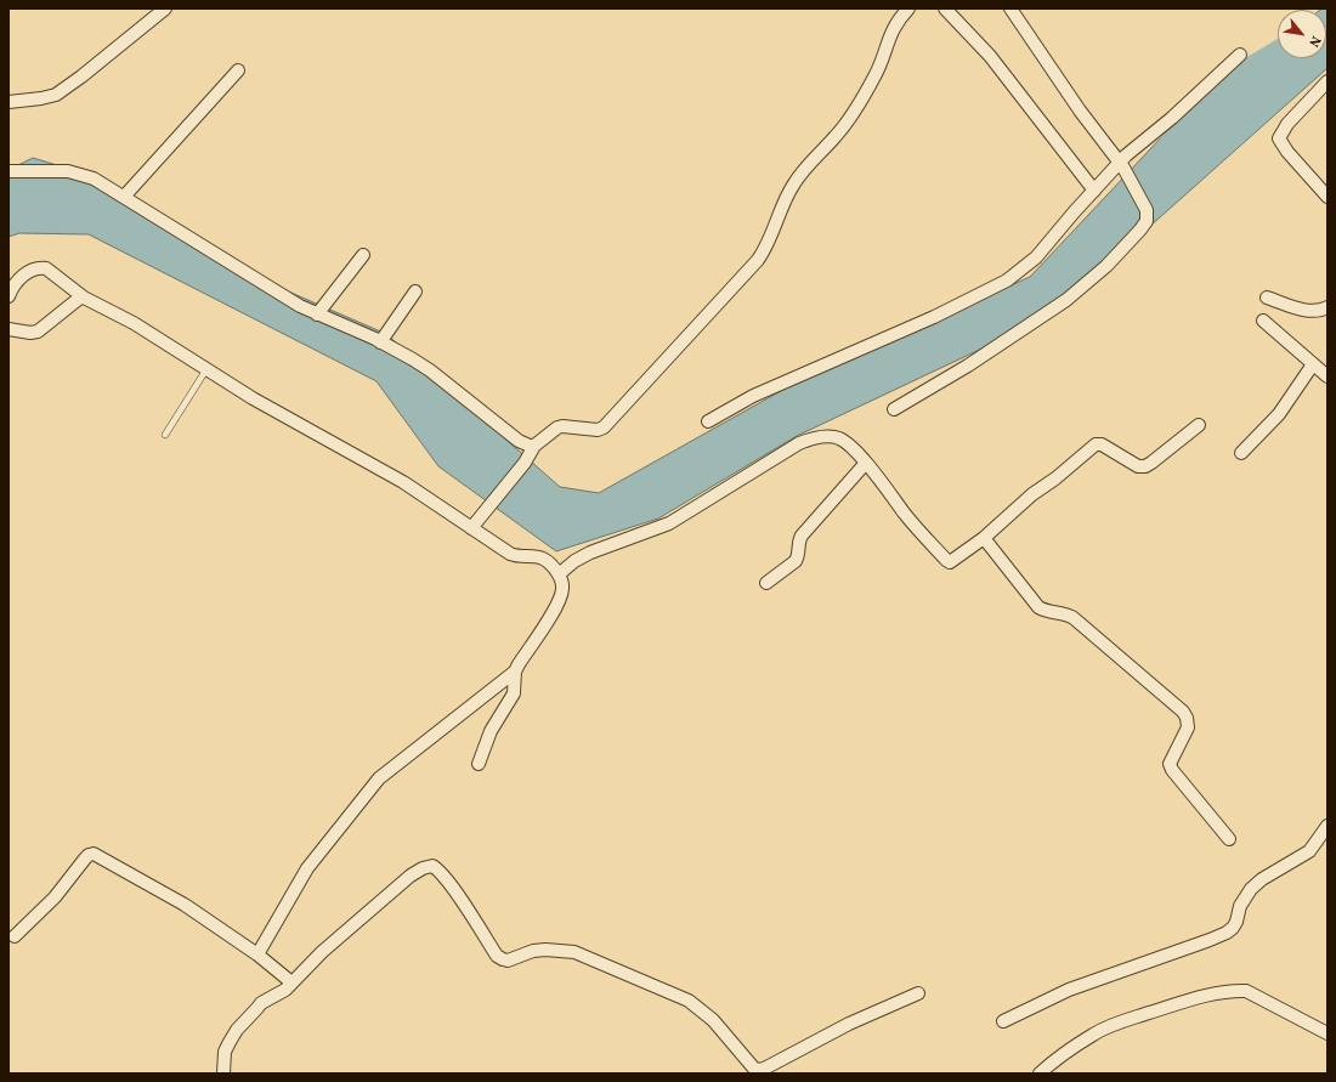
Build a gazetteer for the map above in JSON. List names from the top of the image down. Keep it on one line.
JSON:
{"north":"bottom right"}
